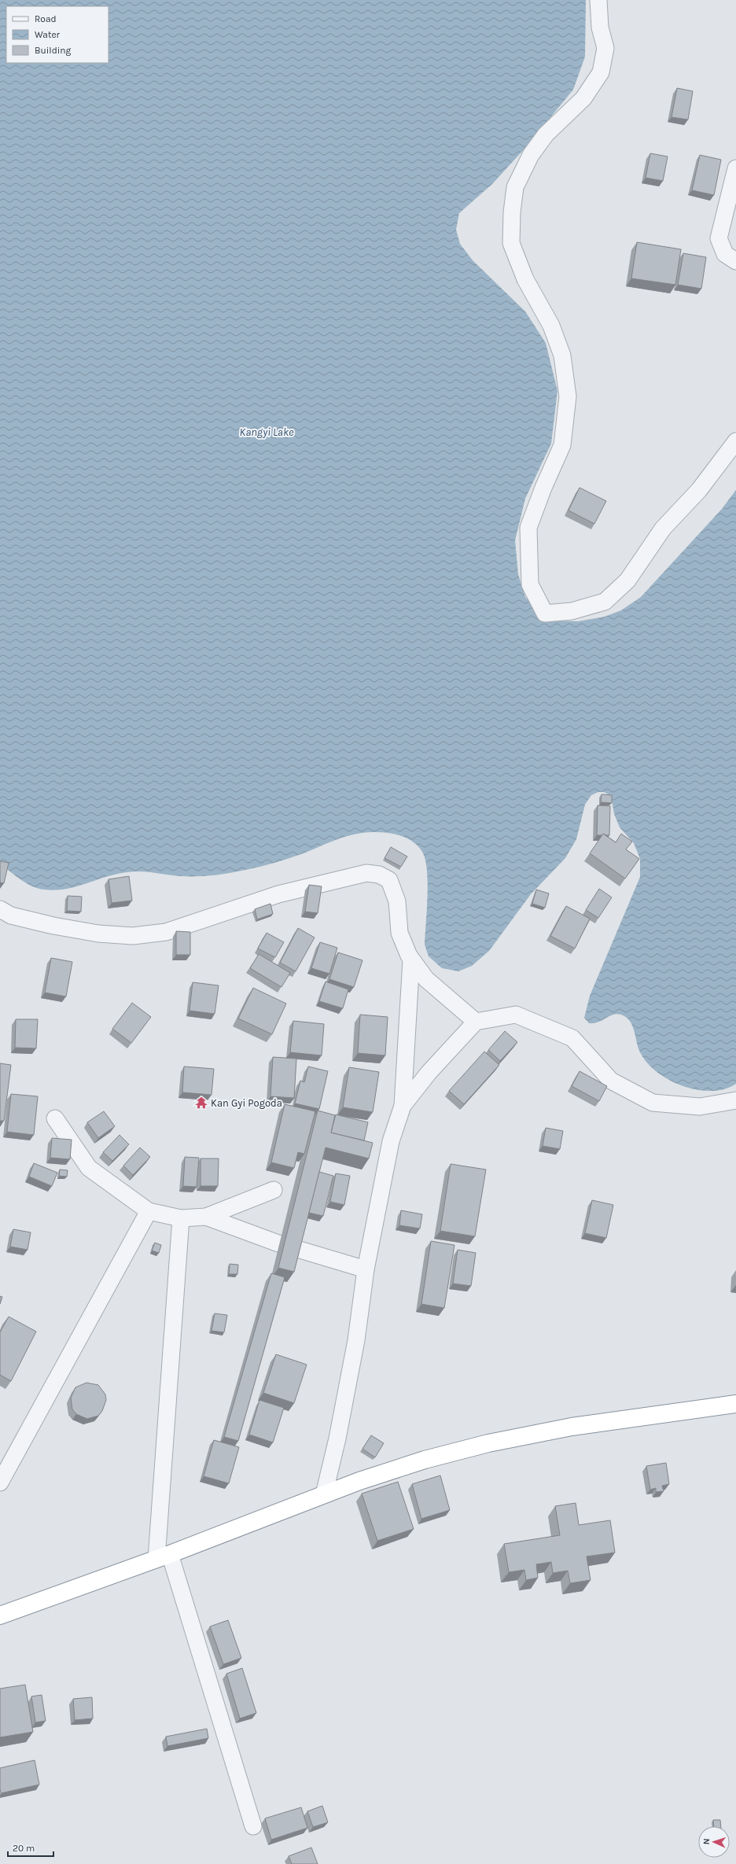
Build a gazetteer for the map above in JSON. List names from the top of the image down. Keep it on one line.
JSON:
{"water":["Kangyi Lake"],"places":{"temple":["Kan Gyi Pogoda"]},"legend":["Road","Water","Building"],"scale_bar":"20 m","north":"left"}
